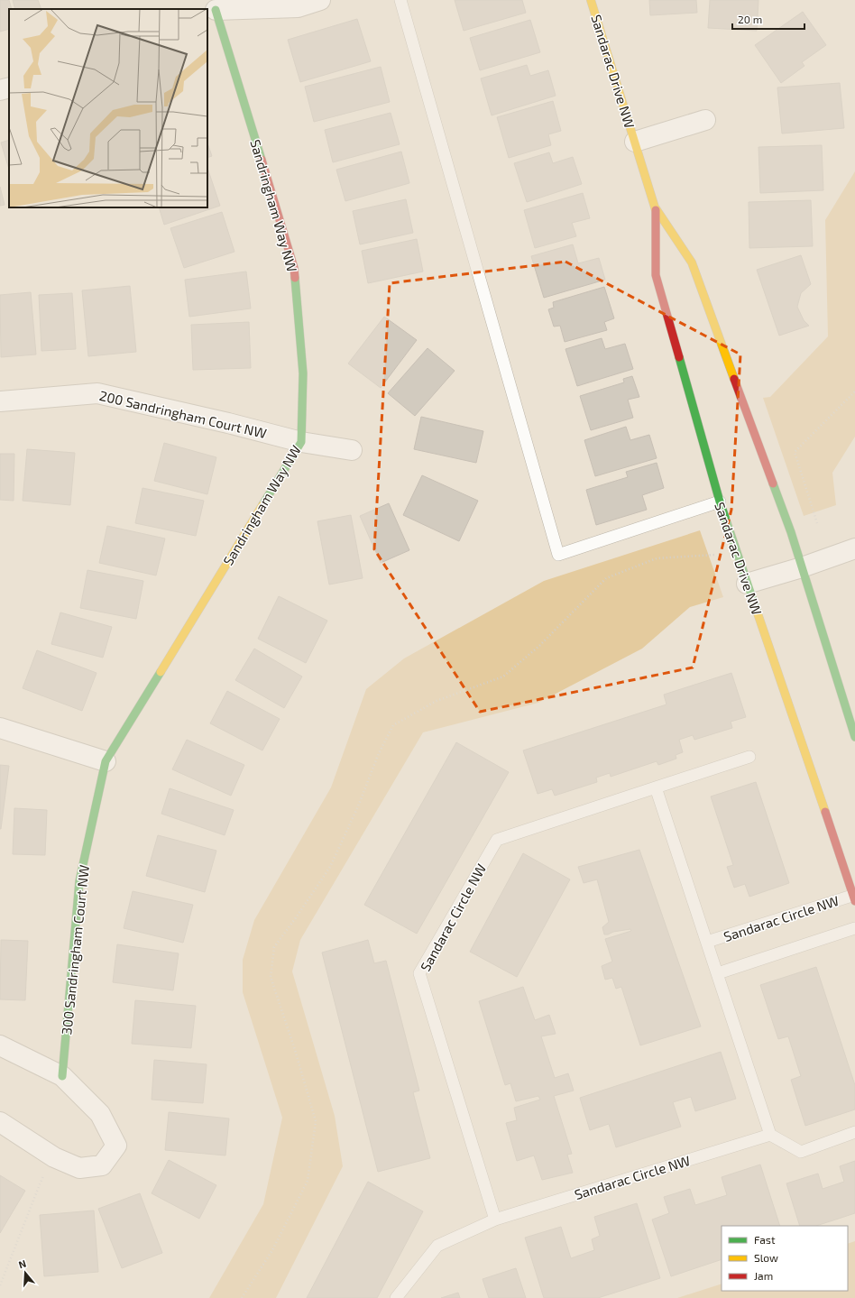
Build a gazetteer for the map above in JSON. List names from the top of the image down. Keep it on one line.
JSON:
{"streets":{"street":["Sandarac Drive NW","Sandringham Way NW","200 Sandringham Court NW","300 Sandringham Court NW"],"lane":["Sandarac Circle NW"]},"crossings":[["Sandarac Drive NW","Sandarac Circle NW"],["Sandringham Way NW","200 Sandringham Court NW"],["Sandringham Way NW","300 Sandringham Court NW"]],"legend":["Fast","Slow","Jam"],"scale_bar":"20 m","north":"top"}
